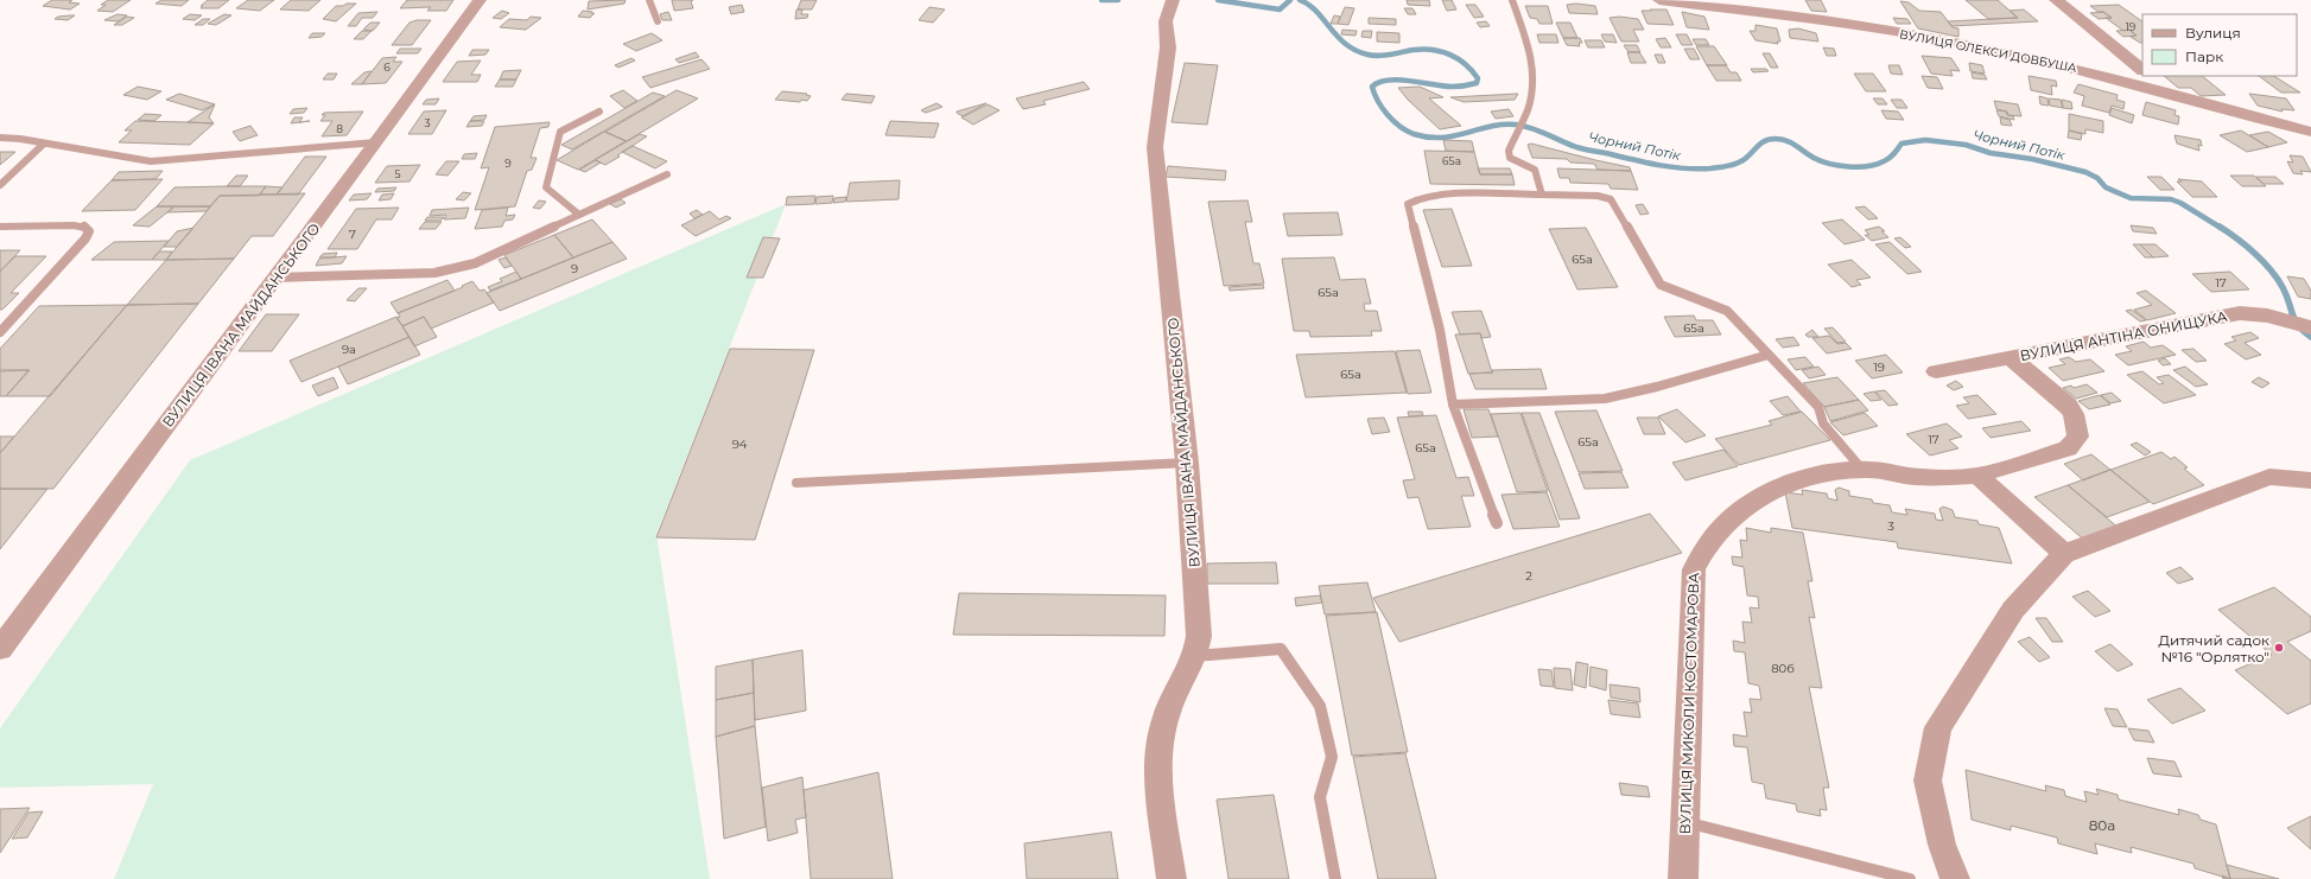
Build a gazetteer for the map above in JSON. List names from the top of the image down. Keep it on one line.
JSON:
{"streets":{"street":["ВУЛИЦЯ ОЛЕКСИ ДОВБУША","ВУЛИЦЯ ІВАНА МАЙДАНСЬКОГО","ВУЛИЦЯ АНТІНА ОНИЩУКА","ВУЛИЦЯ МИКОЛИ КОСТОМАРОВА"]},"crossings":[["ВУЛИЦЯ АНТІНА ОНИЩУКА","ВУЛИЦЯ МИКОЛИ КОСТОМАРОВА"]],"water":["Чорний Потік"],"places":["Дитячий садок №16 \"Орлятко\""],"house_numbers":["19","6","3","8","65а","9","5","7","65а","9","17","65а","65а","9а","19","65а","17","65а","94","65а","3","2","80б","80а"],"legend":["Вулиця","Парк"]}
